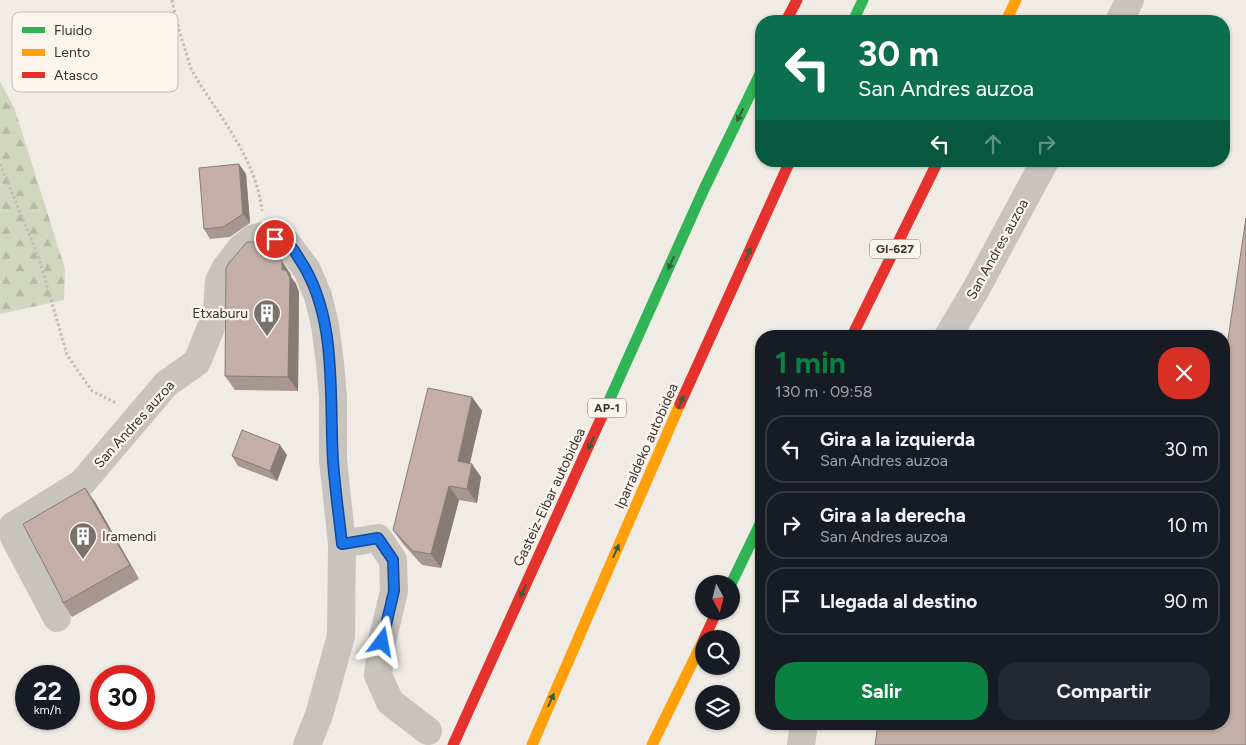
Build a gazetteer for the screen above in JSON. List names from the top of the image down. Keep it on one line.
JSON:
{"streets":{"main road":["GI-627","AP-1","Iparraldeko autobidea","Gasteiz-Eibar autobidea"],"street":["San Andres auzoa"]},"one_way":["Iparraldeko autobidea","Gasteiz-Eibar autobidea"],"places":{"building":["Etxaburu","Iramendi"]},"legend":["Fluido","Lento","Atasco"],"north":"bottom","page":{"turn":["30 m","San Andres auzoa"],"heading":["1 min","130 m · 09:58"],"list":[{"name":"Gira a la izquierda","note":"San Andres auzoa","value":"30 m"},{"name":"Gira a la derecha","note":"San Andres auzoa","value":"10 m"},{"name":"Llegada al destino","value":"90 m"}],"buttons":["Salir","Compartir"],"speed":"22 km/h","limit":"30"}}
